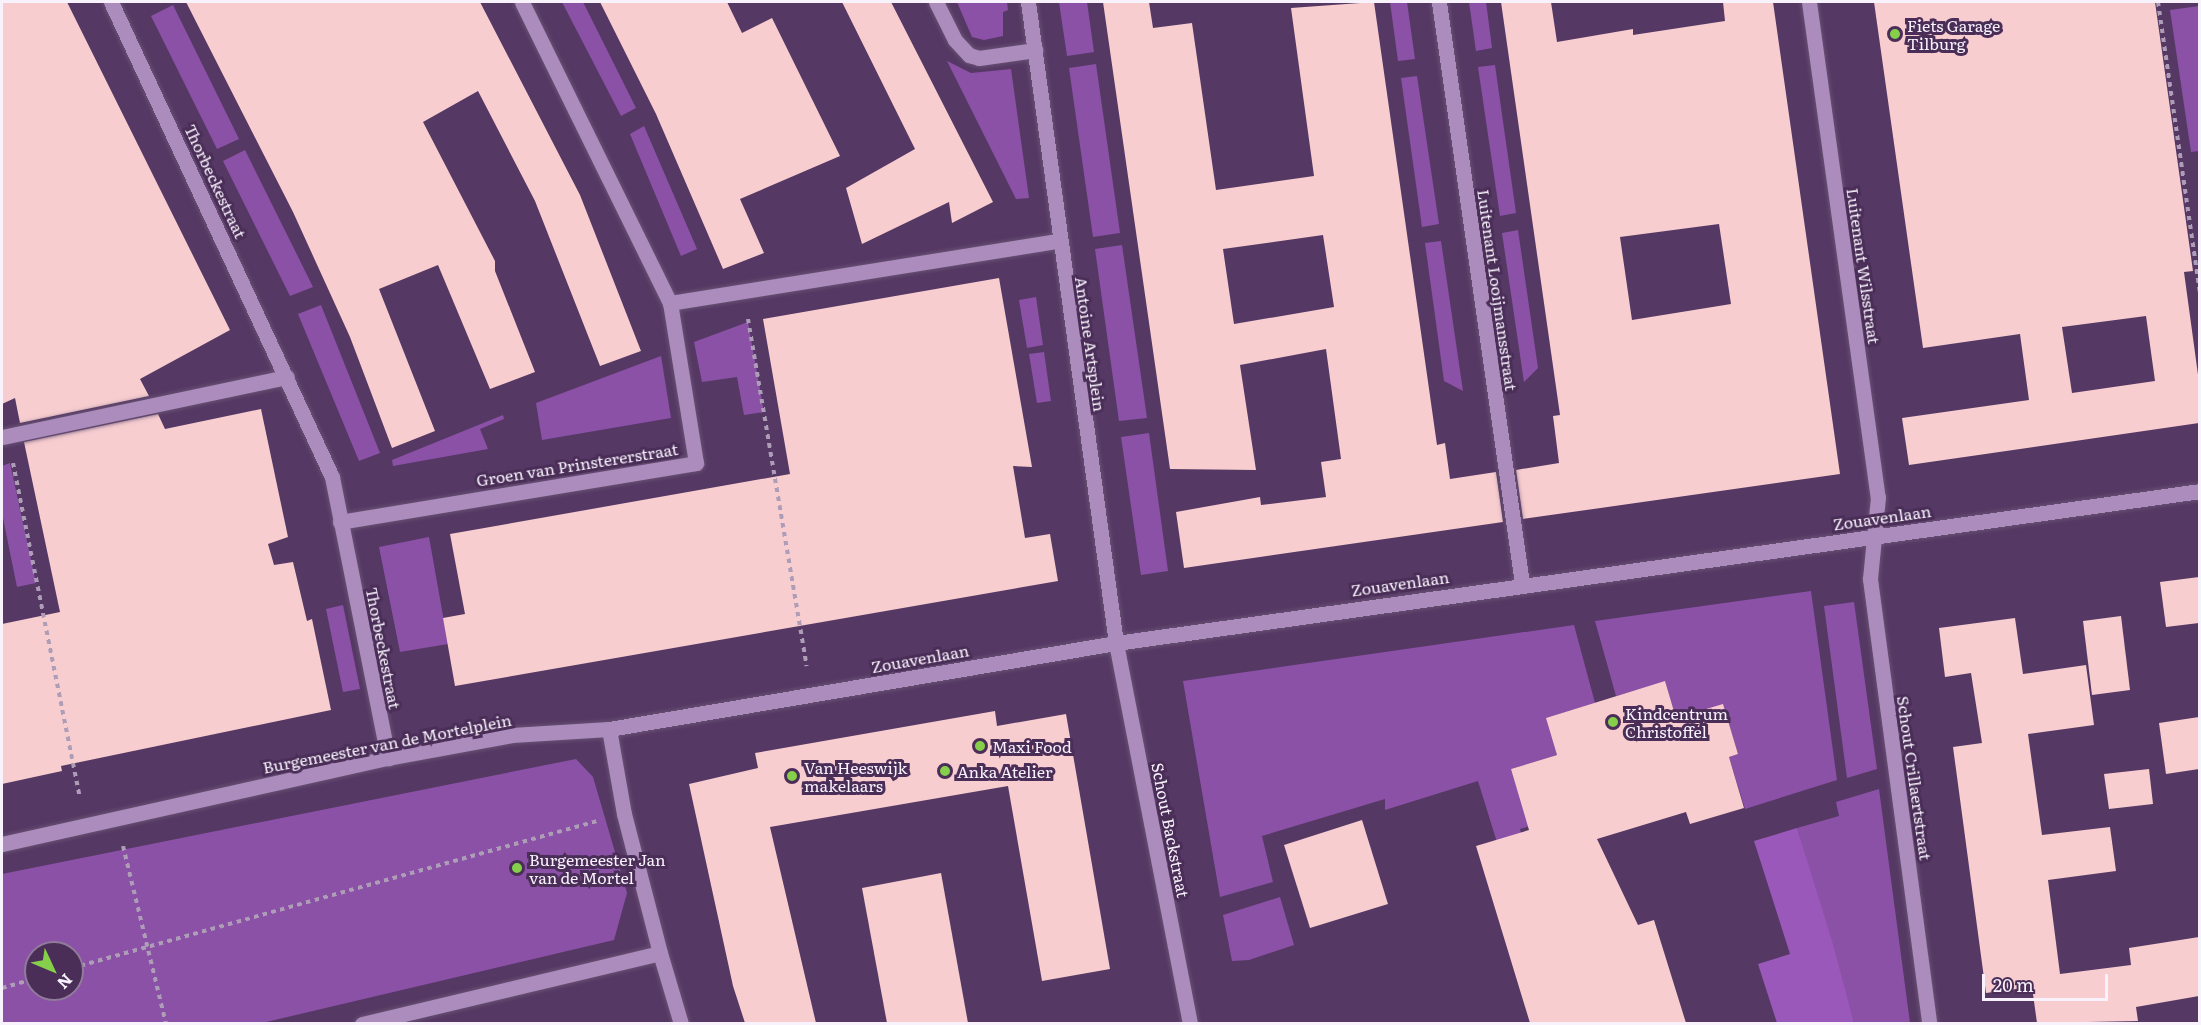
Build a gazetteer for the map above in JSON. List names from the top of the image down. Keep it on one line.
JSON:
{"streets":{"street":["Thorbeckestraat","Luitenant Wilsstraat","Luitenant Looijmansstraat","Antoine Artsplein","Groen van Prinstererstraat","Zouavenlaan","Burgemeester van de Mortelplein","Schout Crillaertstraat","Schout Backstraat"]},"crossings":[["Thorbeckestraat","Groen van Prinstererstraat"],["Thorbeckestraat","Burgemeester van de Mortelplein"],["Luitenant Wilsstraat","Zouavenlaan"],["Luitenant Wilsstraat","Schout Crillaertstraat"],["Luitenant Looijmansstraat","Zouavenlaan"],["Antoine Artsplein","Zouavenlaan"],["Antoine Artsplein","Schout Backstraat"],["Zouavenlaan","Burgemeester van de Mortelplein"],["Zouavenlaan","Schout Crillaertstraat"],["Zouavenlaan","Schout Backstraat"]],"places":["Fiets Garage Tilburg","Kindcentrum Christoffel","Maxi Food","Anka Atelier","Van Heeswijk makelaars","Burgemeester Jan van de Mortel"],"scale_bar":"20 m","north":"bottom right"}
